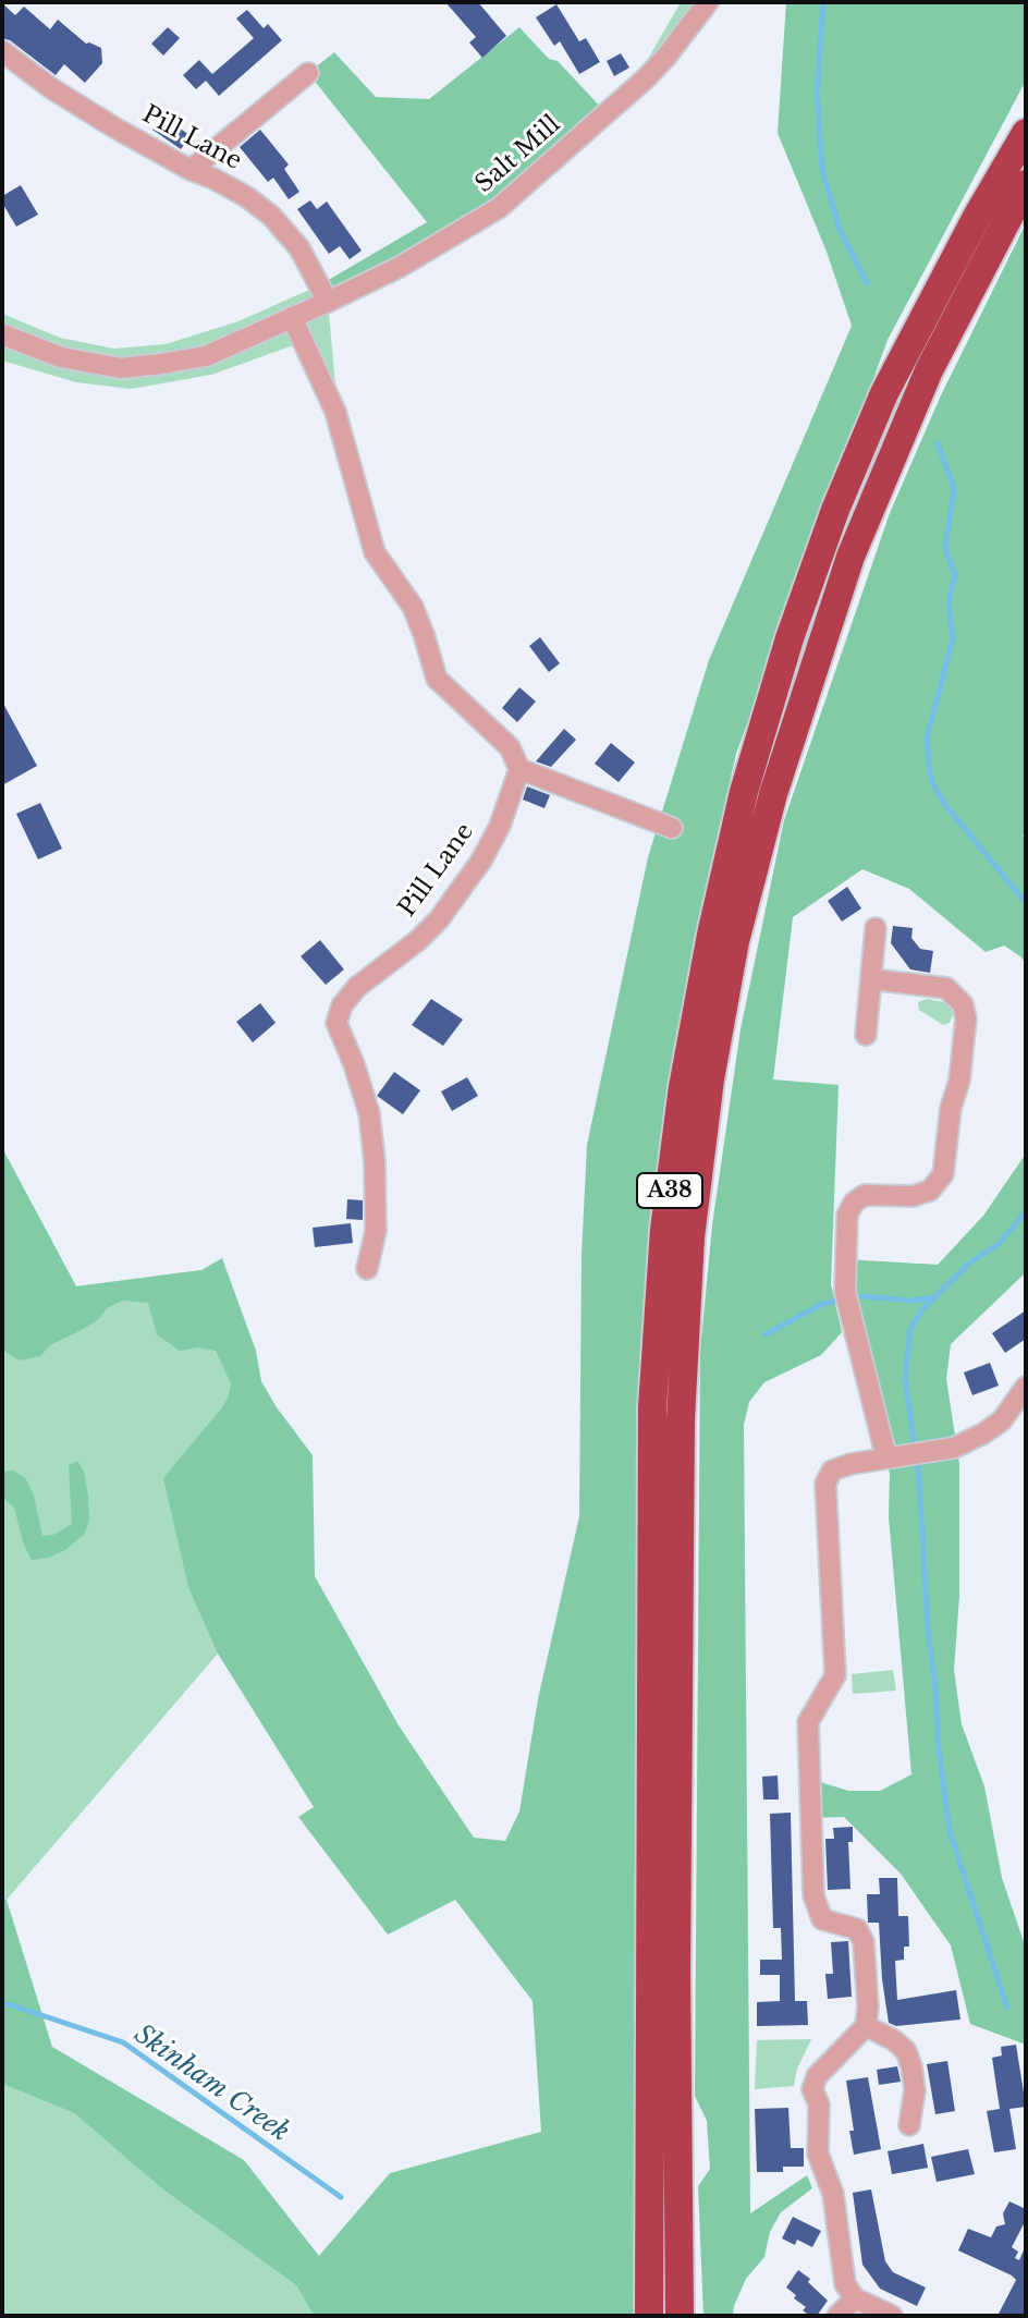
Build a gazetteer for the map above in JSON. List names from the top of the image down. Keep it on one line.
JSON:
{"streets":{"highway":["A38"],"street":["Pill Lane","Salt Mill"]},"crossings":[["Pill Lane","Salt Mill"]],"water":["Skinham Creek"]}
